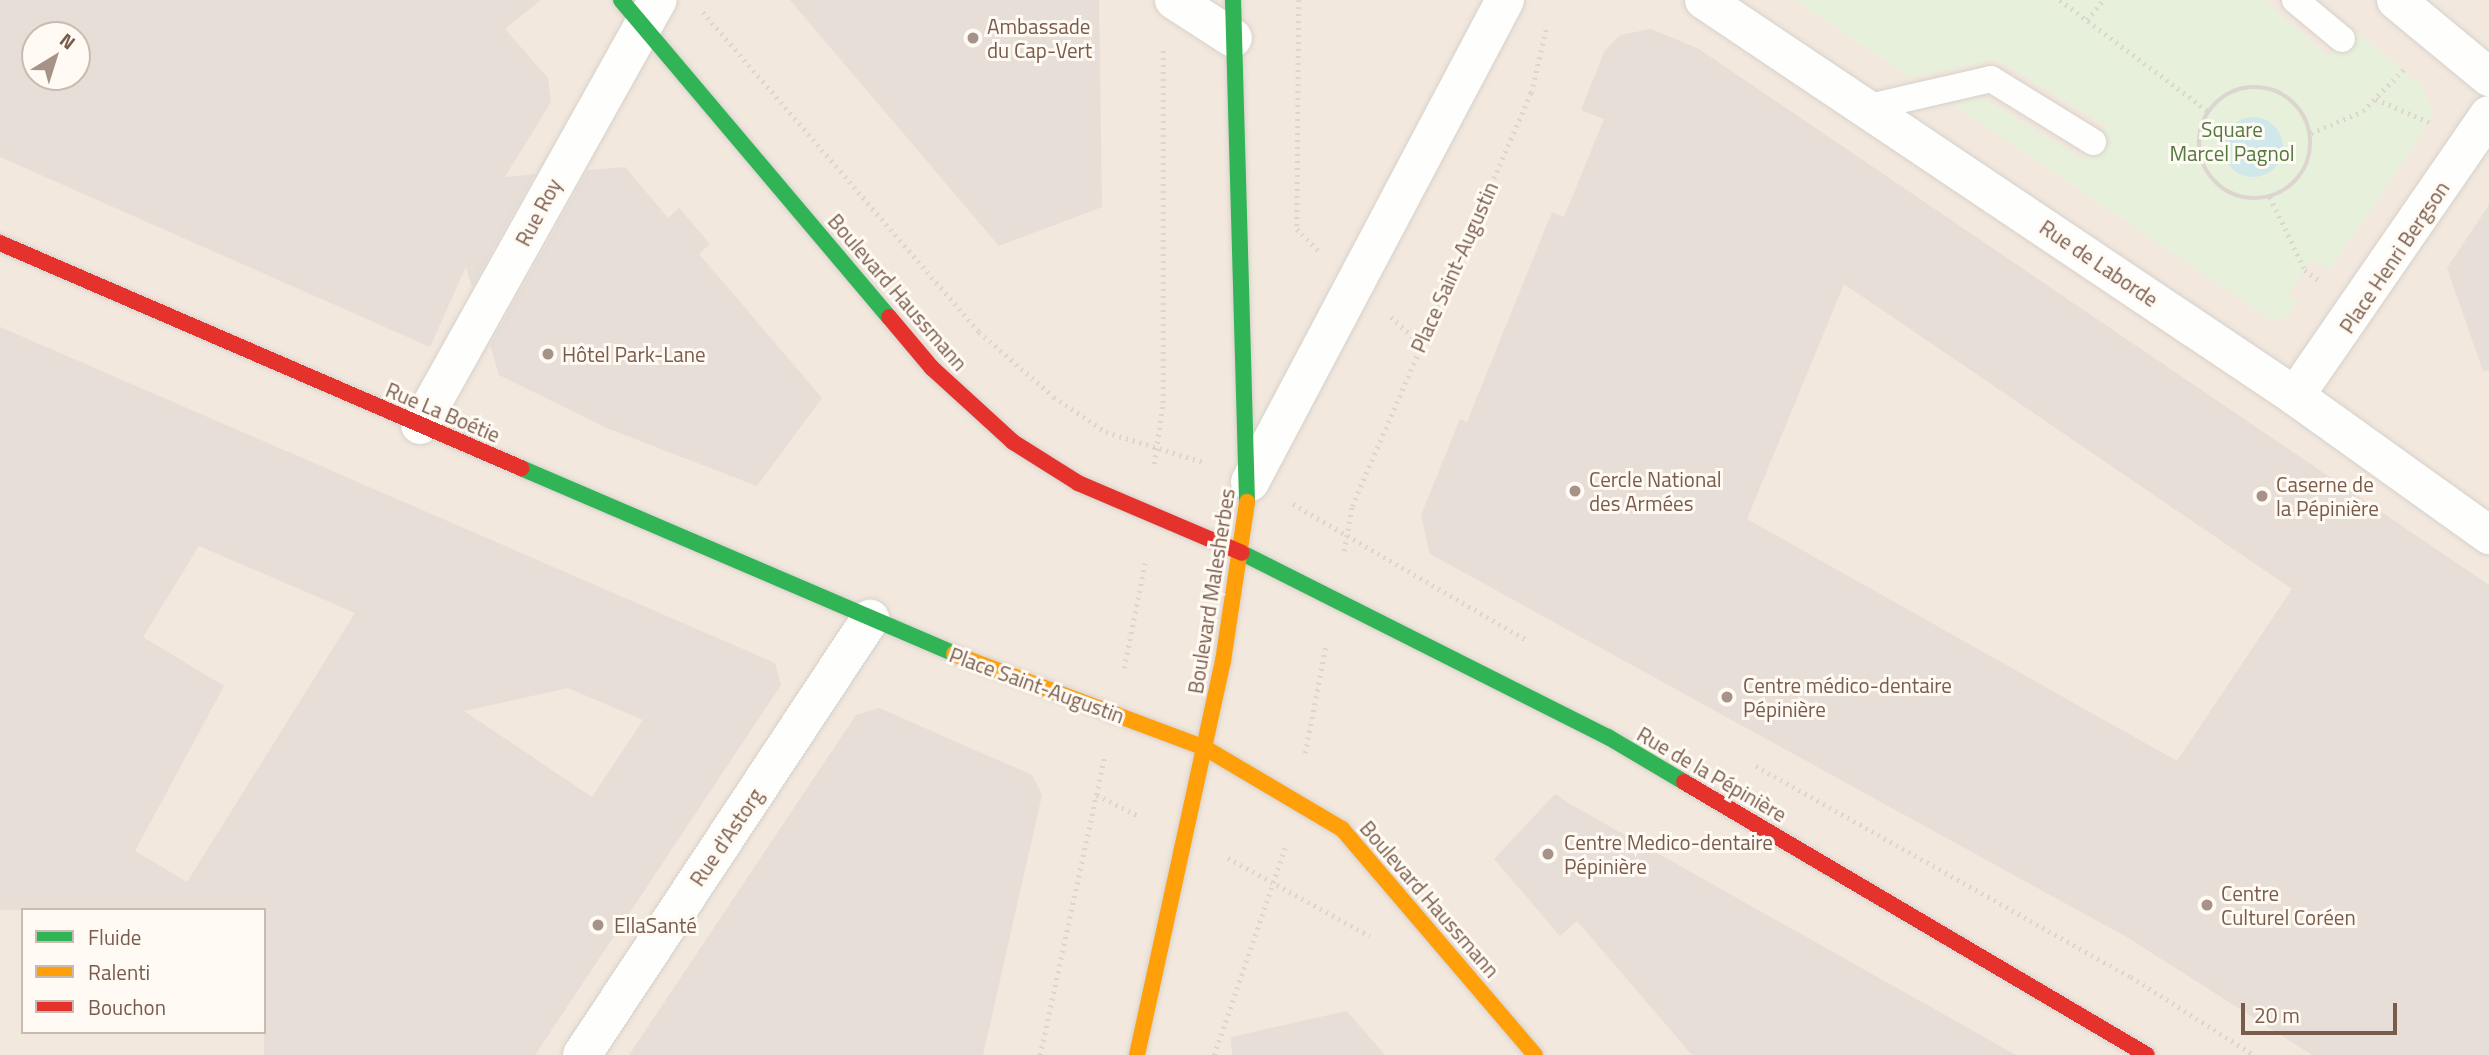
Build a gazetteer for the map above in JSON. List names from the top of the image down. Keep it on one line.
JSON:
{"streets":{"main road":["Place Saint-Augustin","Boulevard Haussmann","Rue La Boétie","Boulevard Malesherbes","Rue de la Pépinière"],"street":["Rue Roy","Place Henri Bergson","Rue de Laborde","Rue d'Astorg"]},"crossings":[["Rue Roy","Boulevard Haussmann"],["Rue Roy","Rue La Boétie"],["Place Henri Bergson","Rue de Laborde"],["Place Saint-Augustin","Boulevard Haussmann"],["Place Saint-Augustin","Rue La Boétie"],["Place Saint-Augustin","Boulevard Malesherbes"],["Place Saint-Augustin","Rue d'Astorg"],["Boulevard Haussmann","Boulevard Malesherbes"],["Boulevard Haussmann","Rue de la Pépinière"],["Rue La Boétie","Rue d'Astorg"],["Boulevard Malesherbes","Rue de la Pépinière"]],"parks":["Square Marcel Pagnol"],"places":["Ambassade du Cap-Vert","Hôtel Park-Lane","Cercle National des Armées","Caserne de la Pépinière","Centre médico-dentaire Pépinière","Centre Medico-dentaire Pépinière","Centre Culturel Coréen","EllaSanté"],"legend":["Fluide","Ralenti","Bouchon"],"scale_bar":"20 m","north":"top right"}
